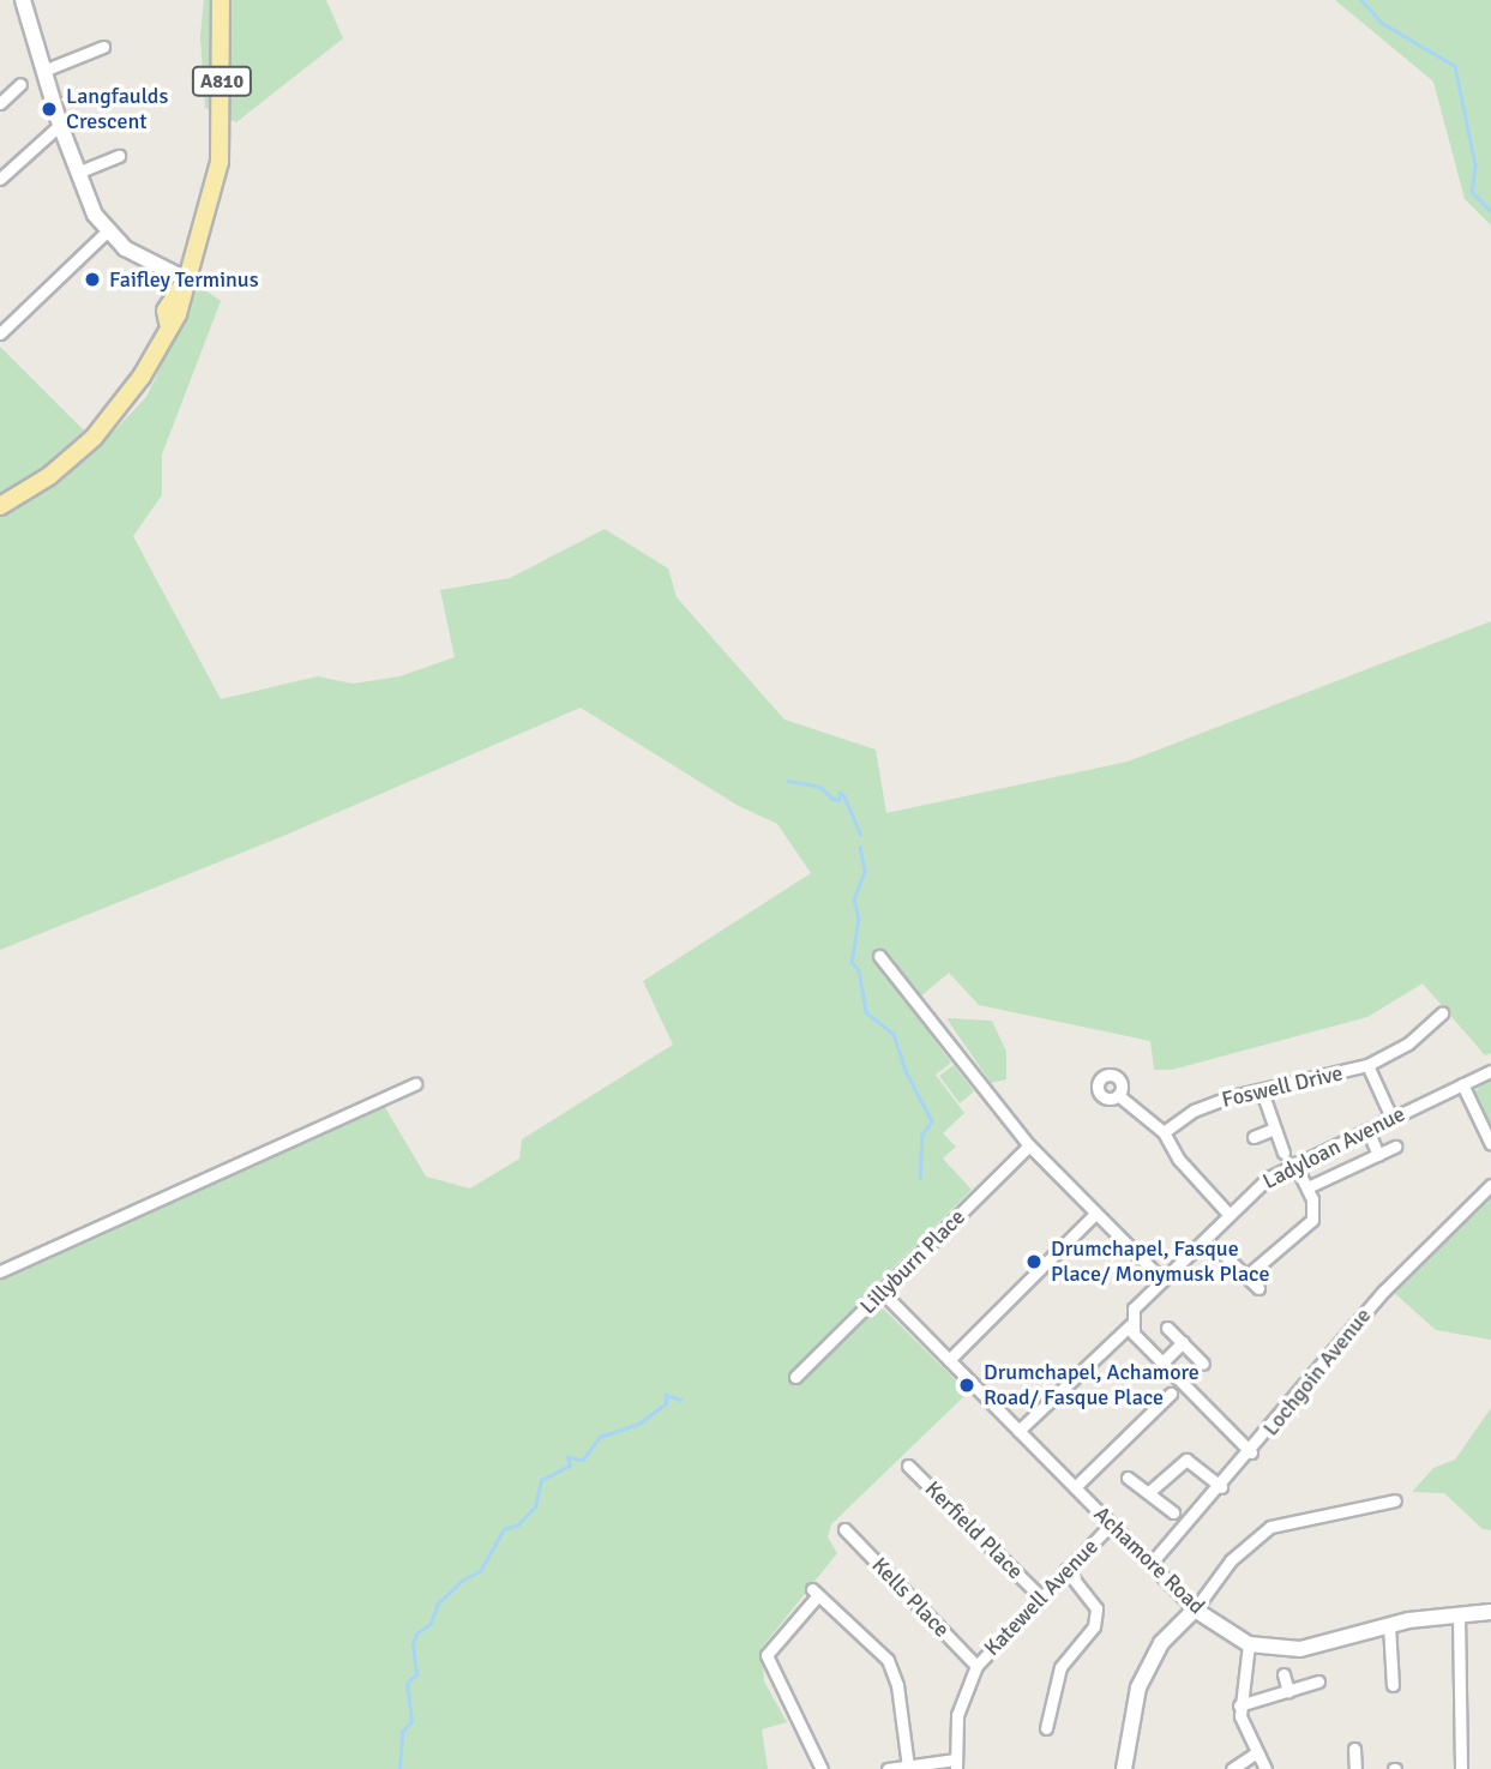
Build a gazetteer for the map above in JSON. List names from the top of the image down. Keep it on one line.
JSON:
{"streets":{"main road":["A810"],"street":["Foswell Drive","Ladyloan Avenue","Lillyburn Place","Lochgoin Avenue","Kerfield Place","Achamore Road","Kells Place","Katewell Avenue"]},"crossings":[["Ladyloan Avenue","Achamore Road"],["Lillyburn Place","Achamore Road"],["Lochgoin Avenue","Achamore Road"],["Kerfield Place","Katewell Avenue"],["Achamore Road","Katewell Avenue"],["Kells Place","Katewell Avenue"]],"places":["Langfaulds Crescent","Faifley Terminus","Drumchapel, Fasque Place/ Monymusk Place","Drumchapel, Achamore Road/ Fasque Place"]}
